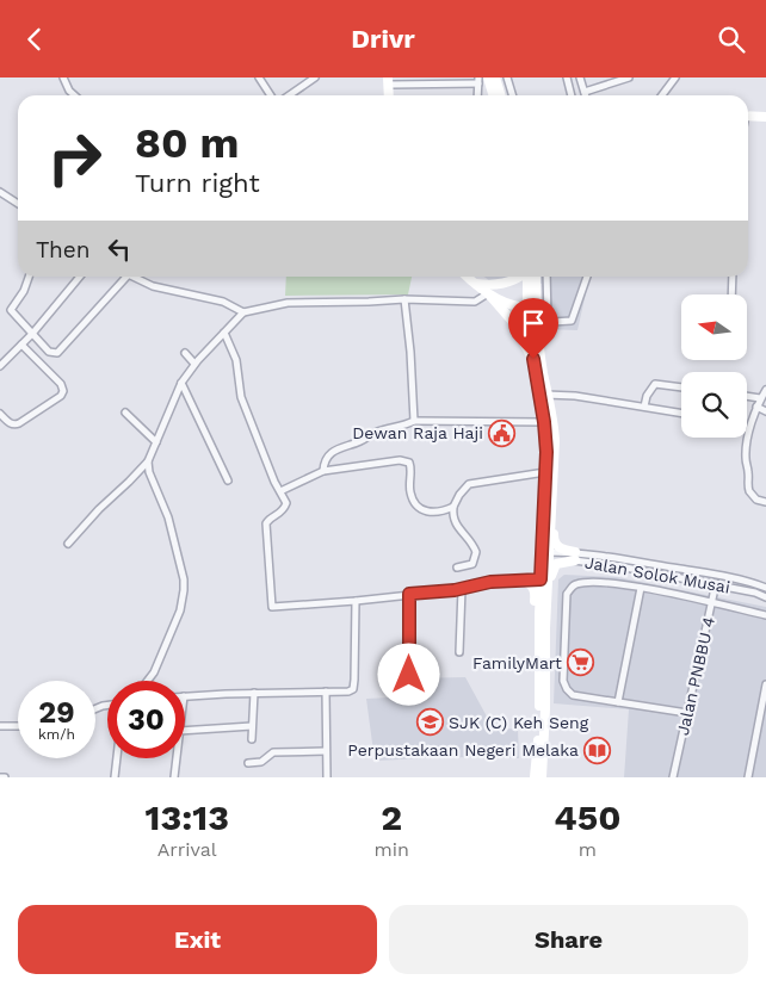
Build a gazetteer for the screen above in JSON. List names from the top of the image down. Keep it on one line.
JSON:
{"streets":{"street":["Jalan Solok Musai","Jalan PNBBU 4"]},"crossings":[["Jalan Solok Musai","Jalan PNBBU 4"]],"places":{"public building":["Dewan Raja Haji"],"supermarket":["FamilyMart"],"school or university":["SJK (C) Keh Seng"],"library":["Perpustakaan Negeri Melaka"]},"north":"left","page":{"header":"Drivr","turn":["80 m","Turn right"],"then":"Then","speed":"29 km/h","limit":"30","eta":["13:13","Arrival","2","min","450","m"],"buttons":["Exit","Share"]}}
